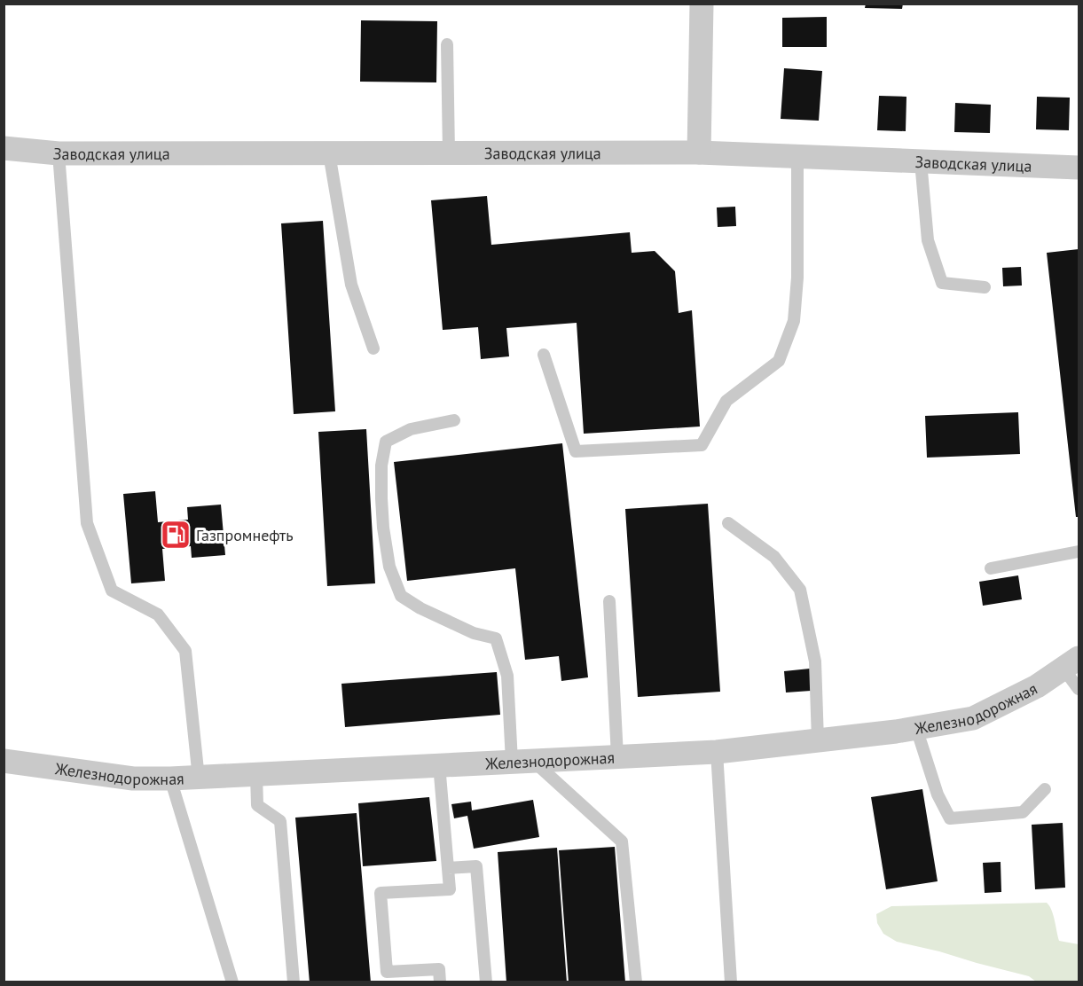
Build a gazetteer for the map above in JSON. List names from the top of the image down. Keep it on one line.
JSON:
{"streets":{"street":["Заводская улица","Железнодорожная"]},"places":{"fuel station":["Газпромнефть"]}}
